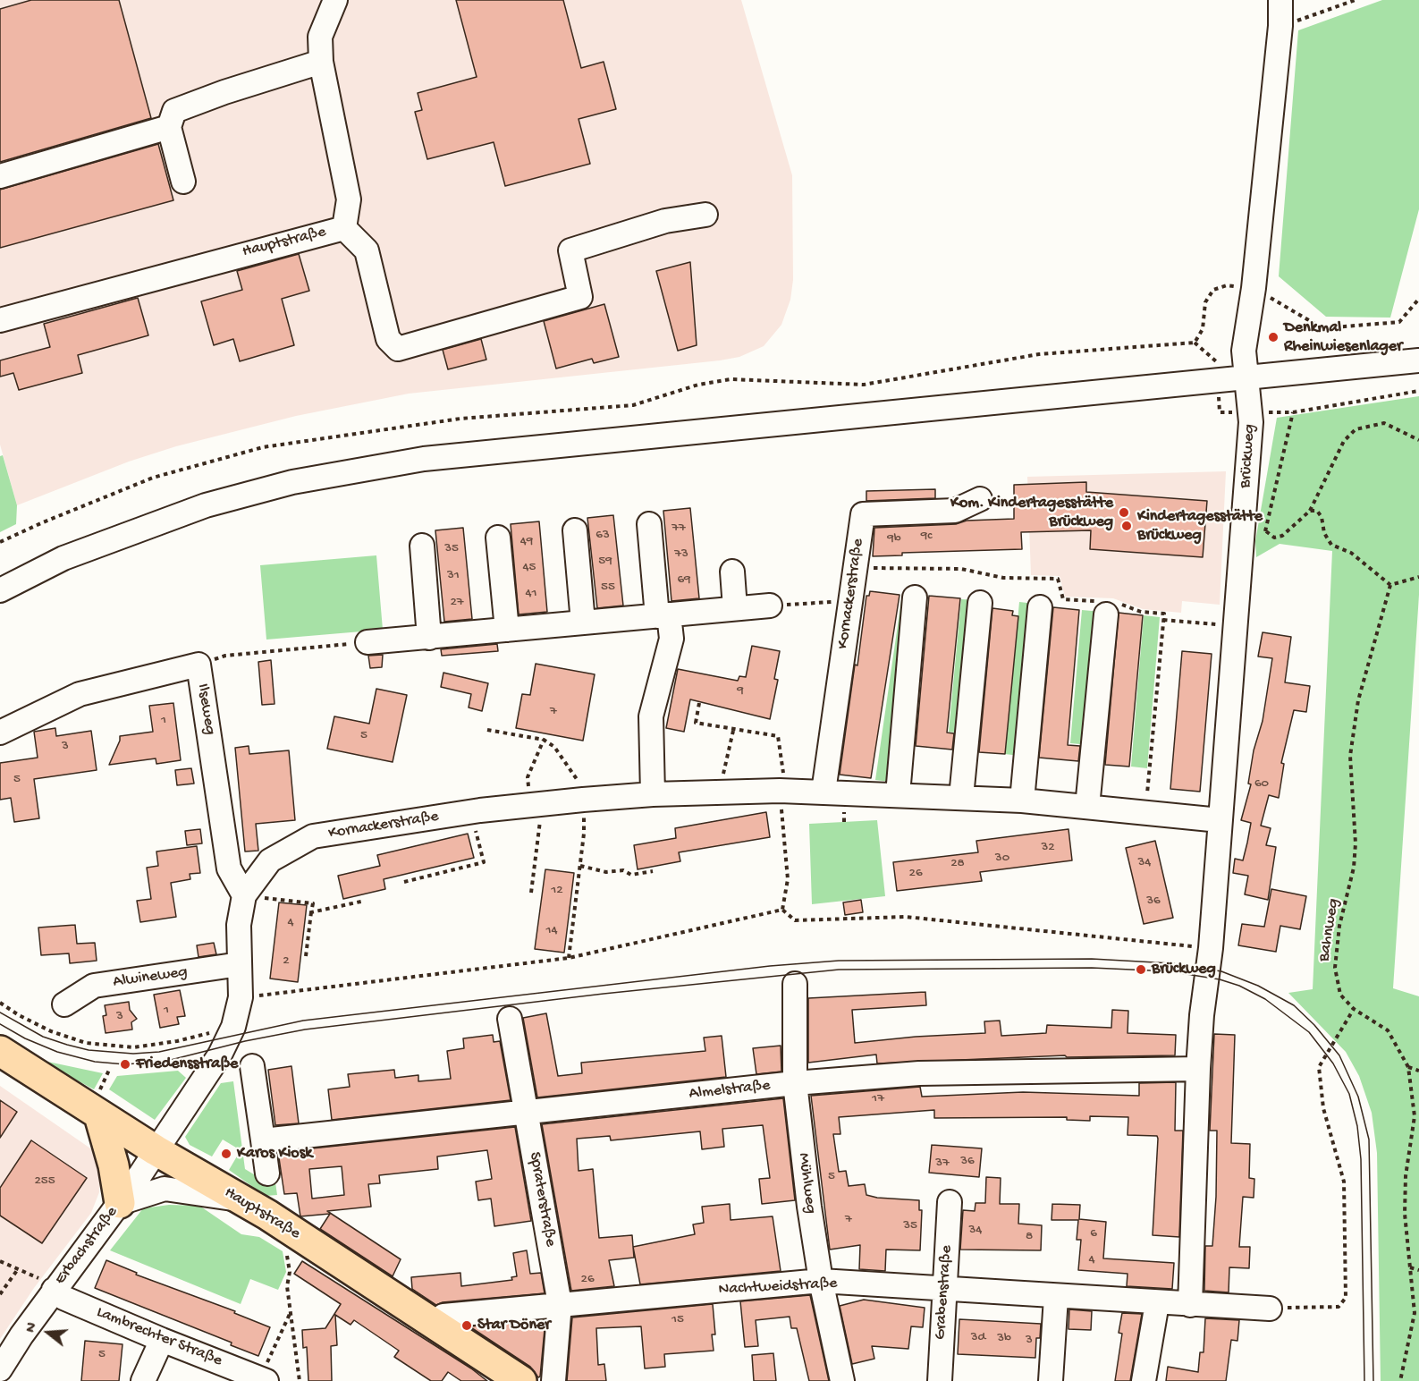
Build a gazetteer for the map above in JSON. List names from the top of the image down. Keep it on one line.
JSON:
{"streets":{"main road":["Hauptstraße"],"street":["Brückweg","Kornackerstraße","Ilseweg","Alwineweg","Almelstraße","Mühlweg","Spraterstraße","Erbachstraße","Nachtweidstraße","Grabenstraße","Lambrechter Straße"],"path":["Bahnweg"]},"crossings":[["Hauptstraße","Kornackerstraße"],["Hauptstraße","Erbachstraße"],["Hauptstraße","Nachtweidstraße"],["Brückweg","Kornackerstraße"],["Brückweg","Almelstraße"],["Brückweg","Nachtweidstraße"],["Kornackerstraße","Ilseweg"],["Kornackerstraße","Alwineweg"],["Kornackerstraße","Erbachstraße"],["Almelstraße","Mühlweg"],["Almelstraße","Spraterstraße"],["Mühlweg","Nachtweidstraße"],["Spraterstraße","Nachtweidstraße"],["Erbachstraße","Lambrechter Straße"],["Nachtweidstraße","Grabenstraße"]],"places":["Denkmal Rheinwiesenlager","Kom. Kindertagesstätte Brückweg","Kindertagesstätte Brückweg","Brückweg","Friedensstraße","Karos Kiosk","Star Döner"],"house_numbers":["77","63","9c","9b","49","35","73","59","45","31","69","55","41","27","9","7","1","5","3","5","60","32","30","34","28","26","12","36","4","14","2","1","3","17","36","37","5","255","7","35","34","6","8","4","26","15","3d","3b","3","5"],"north":"left"}
